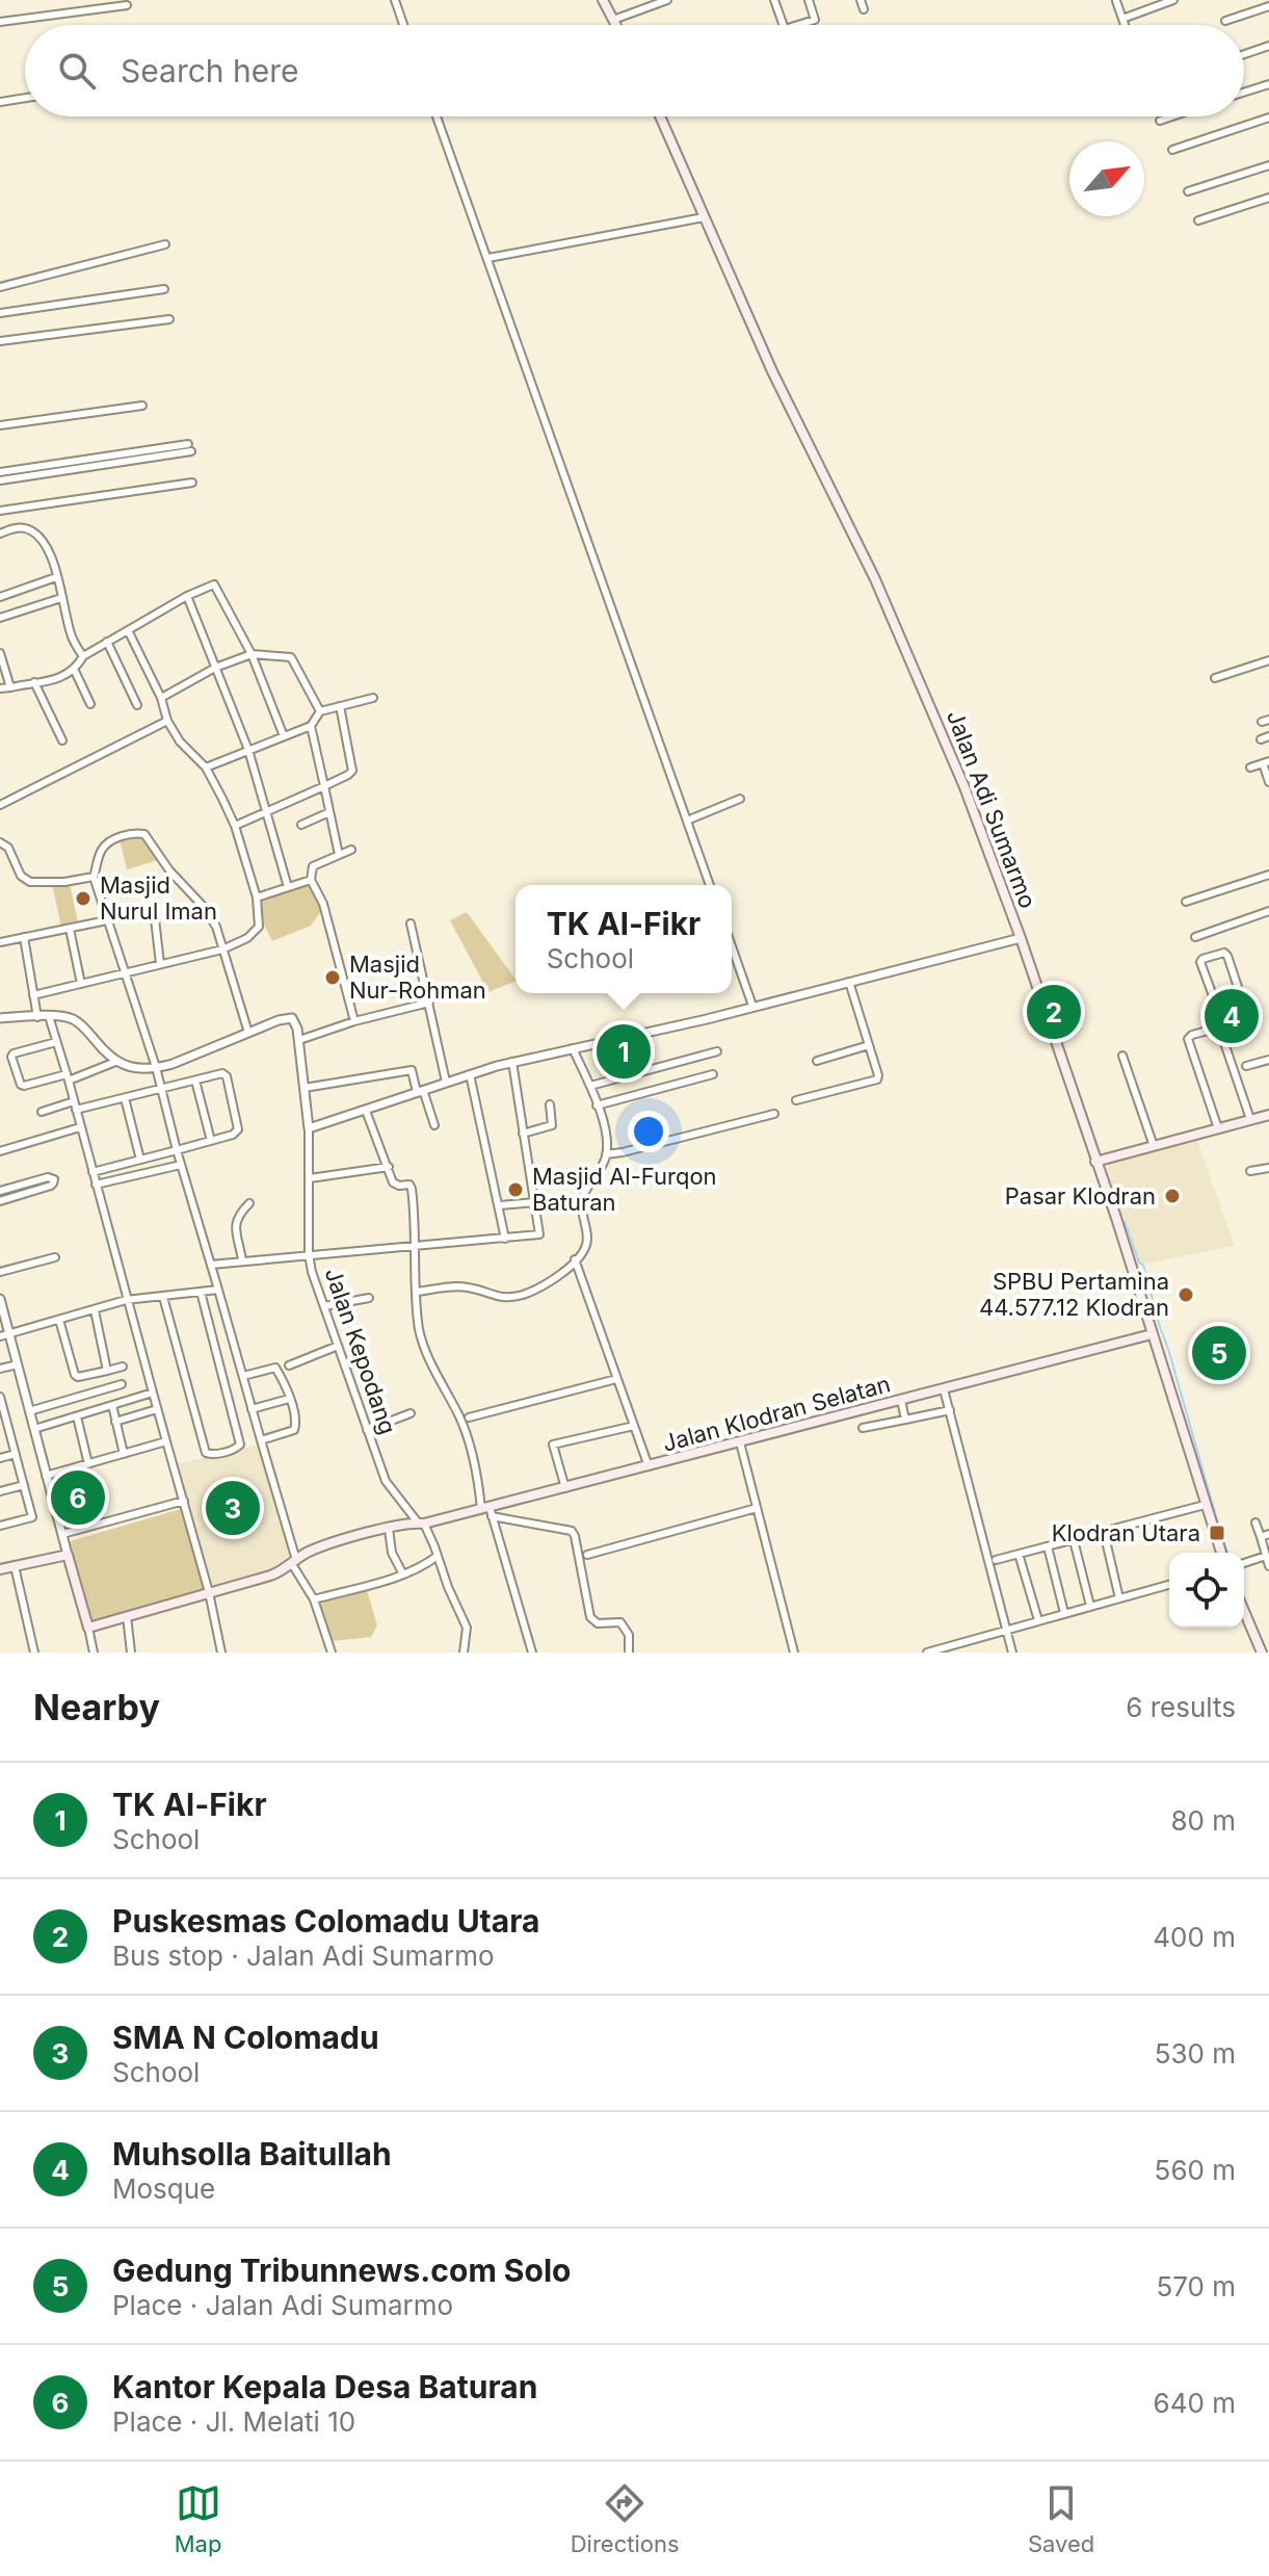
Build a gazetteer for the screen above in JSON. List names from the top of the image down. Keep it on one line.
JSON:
{"streets":{"main road":["Jalan Adi Sumarmo","Jalan Klodran Selatan"],"street":["Jalan Kepodang"]},"crossings":[["Jalan Adi Sumarmo","Jalan Klodran Selatan"],["Jalan Kepodang","Jalan Klodran Selatan"]],"places":{"other":["Masjid Nurul Iman","Masjid Nur-Rohman","Masjid Al-Furqon Baturan","Pasar Klodran","SPBU Pertamina 44.577.12 Klodran"],"transit":["Klodran Utara"]},"north":"top right","page":{"search":"Search here","popup":["TK Al-Fikr","School"],"pins":["2","4","1","5","6","3"],"heading":["Nearby","6 results"],"list":[{"mark":"1","name":"TK Al-Fikr","note":"School","value":"80 m"},{"mark":"2","name":"Puskesmas Colomadu Utara","note":"Bus stop · Jalan Adi Sumarmo","value":"400 m"},{"mark":"3","name":"SMA N Colomadu","note":"School","value":"530 m"},{"mark":"4","name":"Muhsolla Baitullah","note":"Mosque","value":"560 m"},{"mark":"5","name":"Gedung Tribunnews.com Solo","note":"Place · Jalan Adi Sumarmo","value":"570 m"},{"mark":"6","name":"Kantor Kepala Desa Baturan","note":"Place · Jl. Melati 10","value":"640 m"}],"nav":["Map","Directions","Saved"]}}
